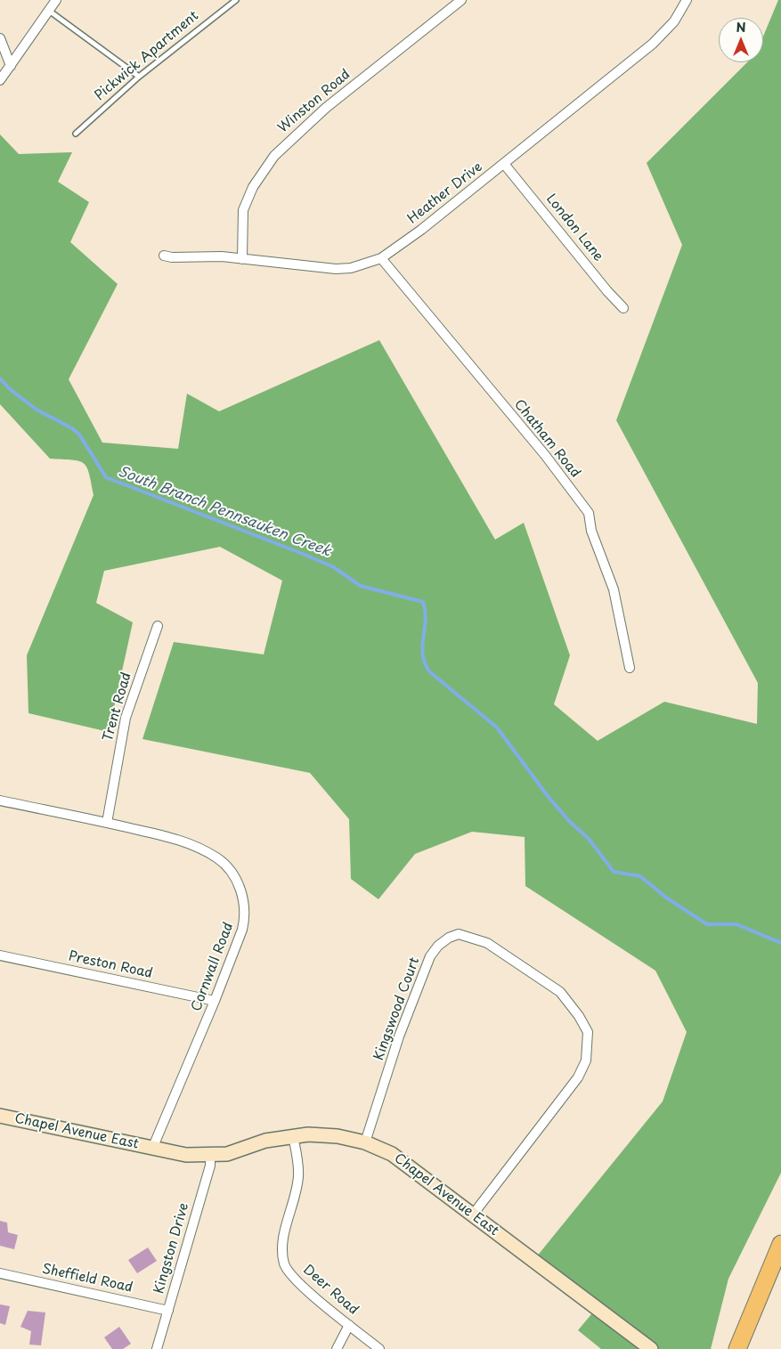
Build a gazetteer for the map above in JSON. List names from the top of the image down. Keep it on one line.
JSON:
{"streets":{"street":["Winston Road","Heather Drive","London Lane","Chatham Road","Trent Road","Preston Road","Cornwall Road","Kingswood Court","Chapel Avenue East","Kingston Drive","Sheffield Road","Deer Road"],"lane":["Pickwick Apartment"]},"crossings":[["Winston Road","Heather Drive"],["Heather Drive","London Lane"],["Heather Drive","Chatham Road"],["Trent Road","Cornwall Road"],["Preston Road","Cornwall Road"],["Cornwall Road","Chapel Avenue East"],["Kingswood Court","Chapel Avenue East"],["Chapel Avenue East","Kingston Drive"],["Chapel Avenue East","Deer Road"],["Kingston Drive","Sheffield Road"]],"water":["South Branch Pennsauken Creek"],"north":"top"}
